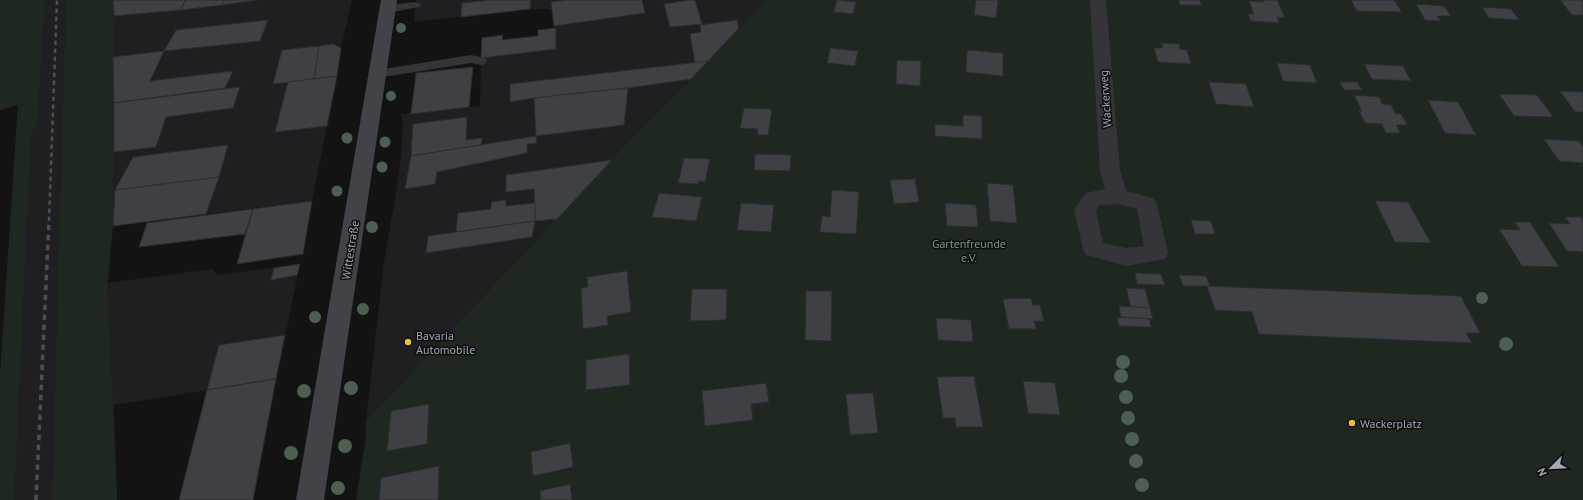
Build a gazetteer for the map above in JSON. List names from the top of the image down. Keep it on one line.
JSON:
{"streets":{"main road":["Wittestraße"],"street":["Wackerweg"]},"parks":["Gartenfreunde e.V."],"places":["Bavaria Automobile","Wackerplatz"],"north":"bottom left"}
